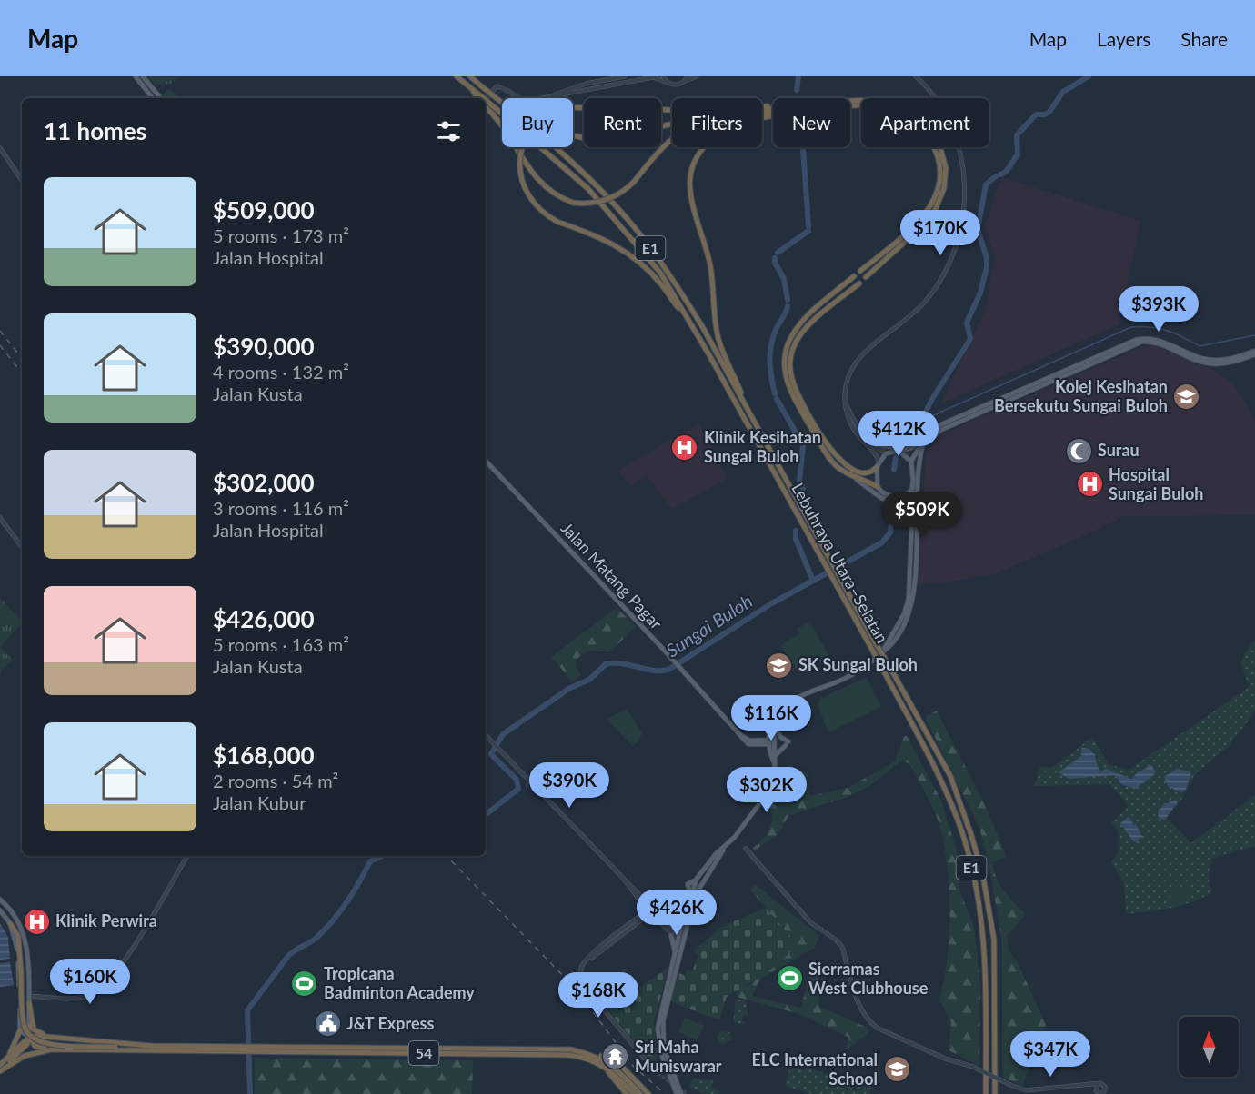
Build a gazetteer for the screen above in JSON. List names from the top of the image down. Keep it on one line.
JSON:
{"streets":{"highway":["E1","Lebuhraya Utara–Selatan","54"],"main road":["Jalan Matang Pagar"]},"water":["Sungai Buloh"],"places":{"school or university":["Kolej Kesihatan Bersekutu Sungai Buloh","SK Sungai Buloh","ELC International School"],"hospital":["Klinik Kesihatan Sungai Buloh","Hospital Sungai Buloh","Klinik Perwira"],"mosque":["Surau"],"sports":["Sierramas West Clubhouse","Tropicana Badminton Academy"],"public building":["J&T Express"],"temple":["Sri Maha Muniswarar"]},"north":"top","page":{"header":"Map","nav":["Map","Layers","Share"],"chip":["Buy","Rent","Filters","New","Apartment"],"heading":"11 homes","list":[{"name":"$509,000","note":"5 rooms · 173 m² · Jalan Hospital"},{"name":"$390,000","note":"4 rooms · 132 m² · Jalan Kusta"},{"name":"$302,000","note":"3 rooms · 116 m² · Jalan Hospital"},{"name":"$426,000","note":"5 rooms · 163 m² · Jalan Kusta"},{"name":"$168,000","note":"2 rooms · 54 m² · Jalan Kubur"}],"price":["$170K","$393K","$412K","$509K","$116K","$390K","$302K","$426K","$160K","$168K","$347K"]}}
